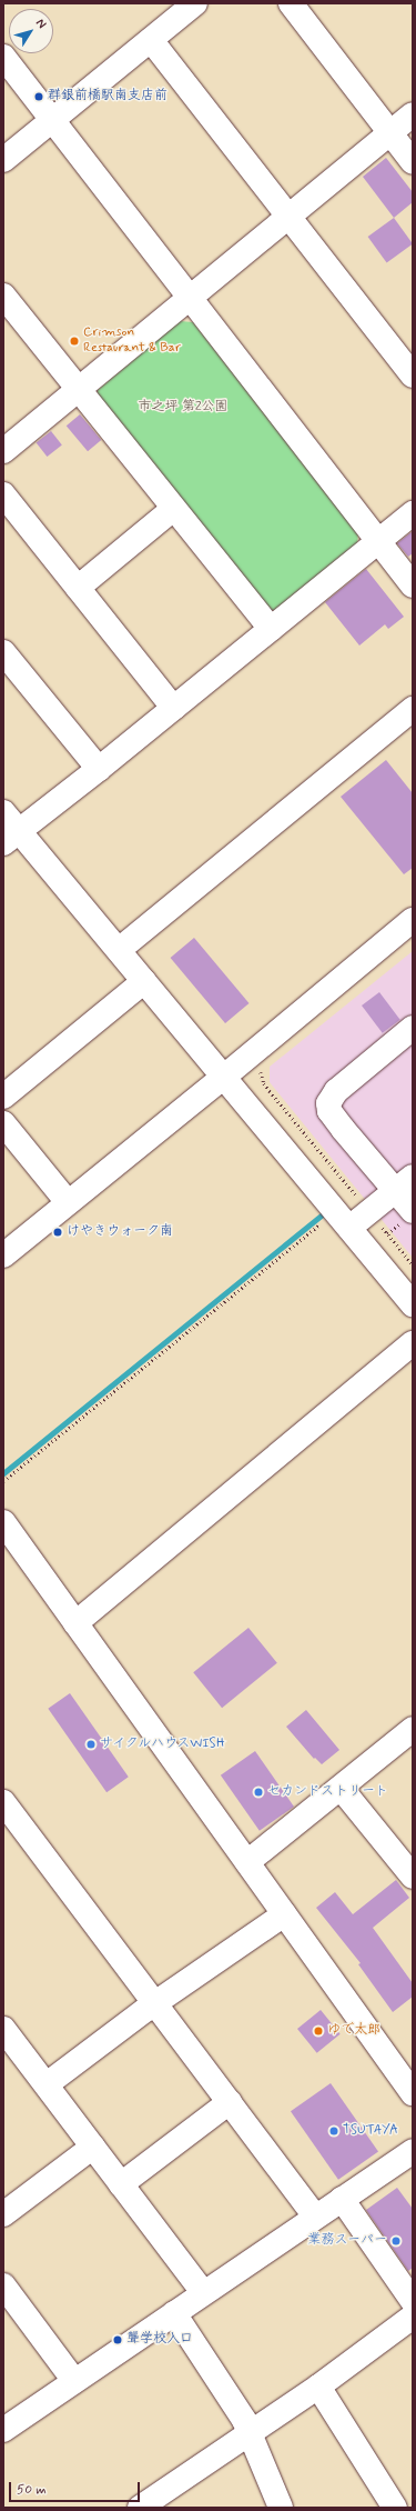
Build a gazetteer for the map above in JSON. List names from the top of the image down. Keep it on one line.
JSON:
{"parks":["市之坪 第2公園"],"places":["群銀前橋駅南支店前","Crimson Restaurant & Bar","けやきウォーク南","サイクルハウスWISH","セカンドストリート","ゆで太郎","TSUTAYA","業務スーパー","聾学校入口"],"scale_bar":"50 m","north":"top right"}
